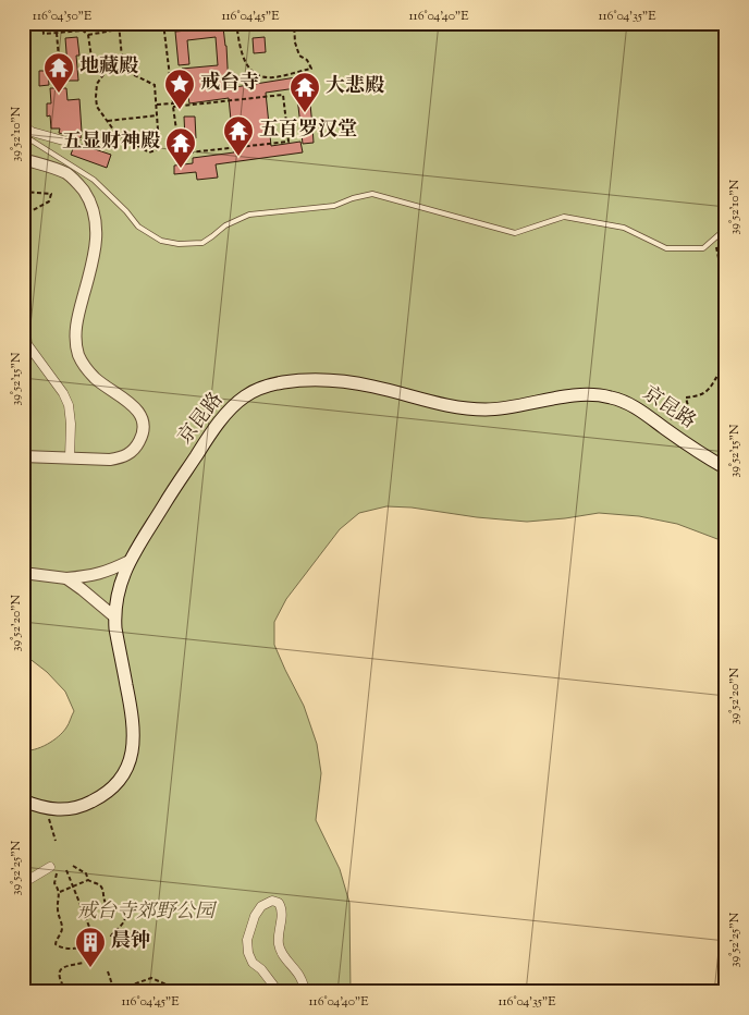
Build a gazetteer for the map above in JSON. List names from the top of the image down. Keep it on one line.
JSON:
{"streets":{"main road":["京昆路"]},"parks":["戒台寺郊野公园"],"places":{"temple":["地藏殿","大悲殿","五百罗汉堂","五显财神殿"],"place":["戒台寺"],"building":["晨钟"]},"coordinates":["116°04'50\"E","116°04'45\"E","116°04'40\"E","116°04'35\"E","39°52'10\"N","39°52'15\"N","39°52'20\"N","39°52'25\"N"]}
